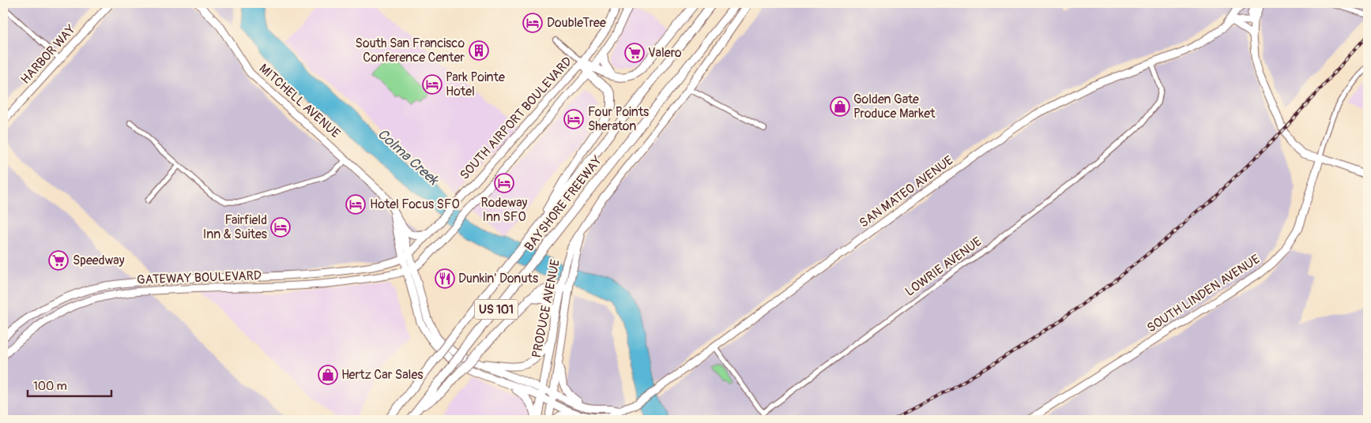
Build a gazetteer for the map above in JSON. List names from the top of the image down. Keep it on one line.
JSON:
{"streets":{"highway":["BAYSHORE FREEWAY","US 101"],"main road":["HARBOR WAY","MITCHELL AVENUE","SOUTH AIRPORT BOULEVARD","SAN MATEO AVENUE","GATEWAY BOULEVARD","SOUTH LINDEN AVENUE","PRODUCE AVENUE"],"street":["LOWRIE AVENUE"]},"crossings":[["MITCHELL AVENUE","SOUTH AIRPORT BOULEVARD"],["MITCHELL AVENUE","GATEWAY BOULEVARD"],["SOUTH AIRPORT BOULEVARD","GATEWAY BOULEVARD"],["SAN MATEO AVENUE","LOWRIE AVENUE"],["SAN MATEO AVENUE","PRODUCE AVENUE"]],"water":["Colma Creek"],"places":{"hotel":["DoubleTree","Park Pointe Hotel","Four Points Sheraton","Rodeway Inn SFO","Hotel Focus SFO","Fairfield Inn & Suites"],"building":["South San Francisco Conference Center"],"supermarket":["Valero","Speedway"],"shop":["Golden Gate Produce Market","Hertz Car Sales"],"restaurant":["Dunkin' Donuts"]},"scale_bar":"100 m"}
